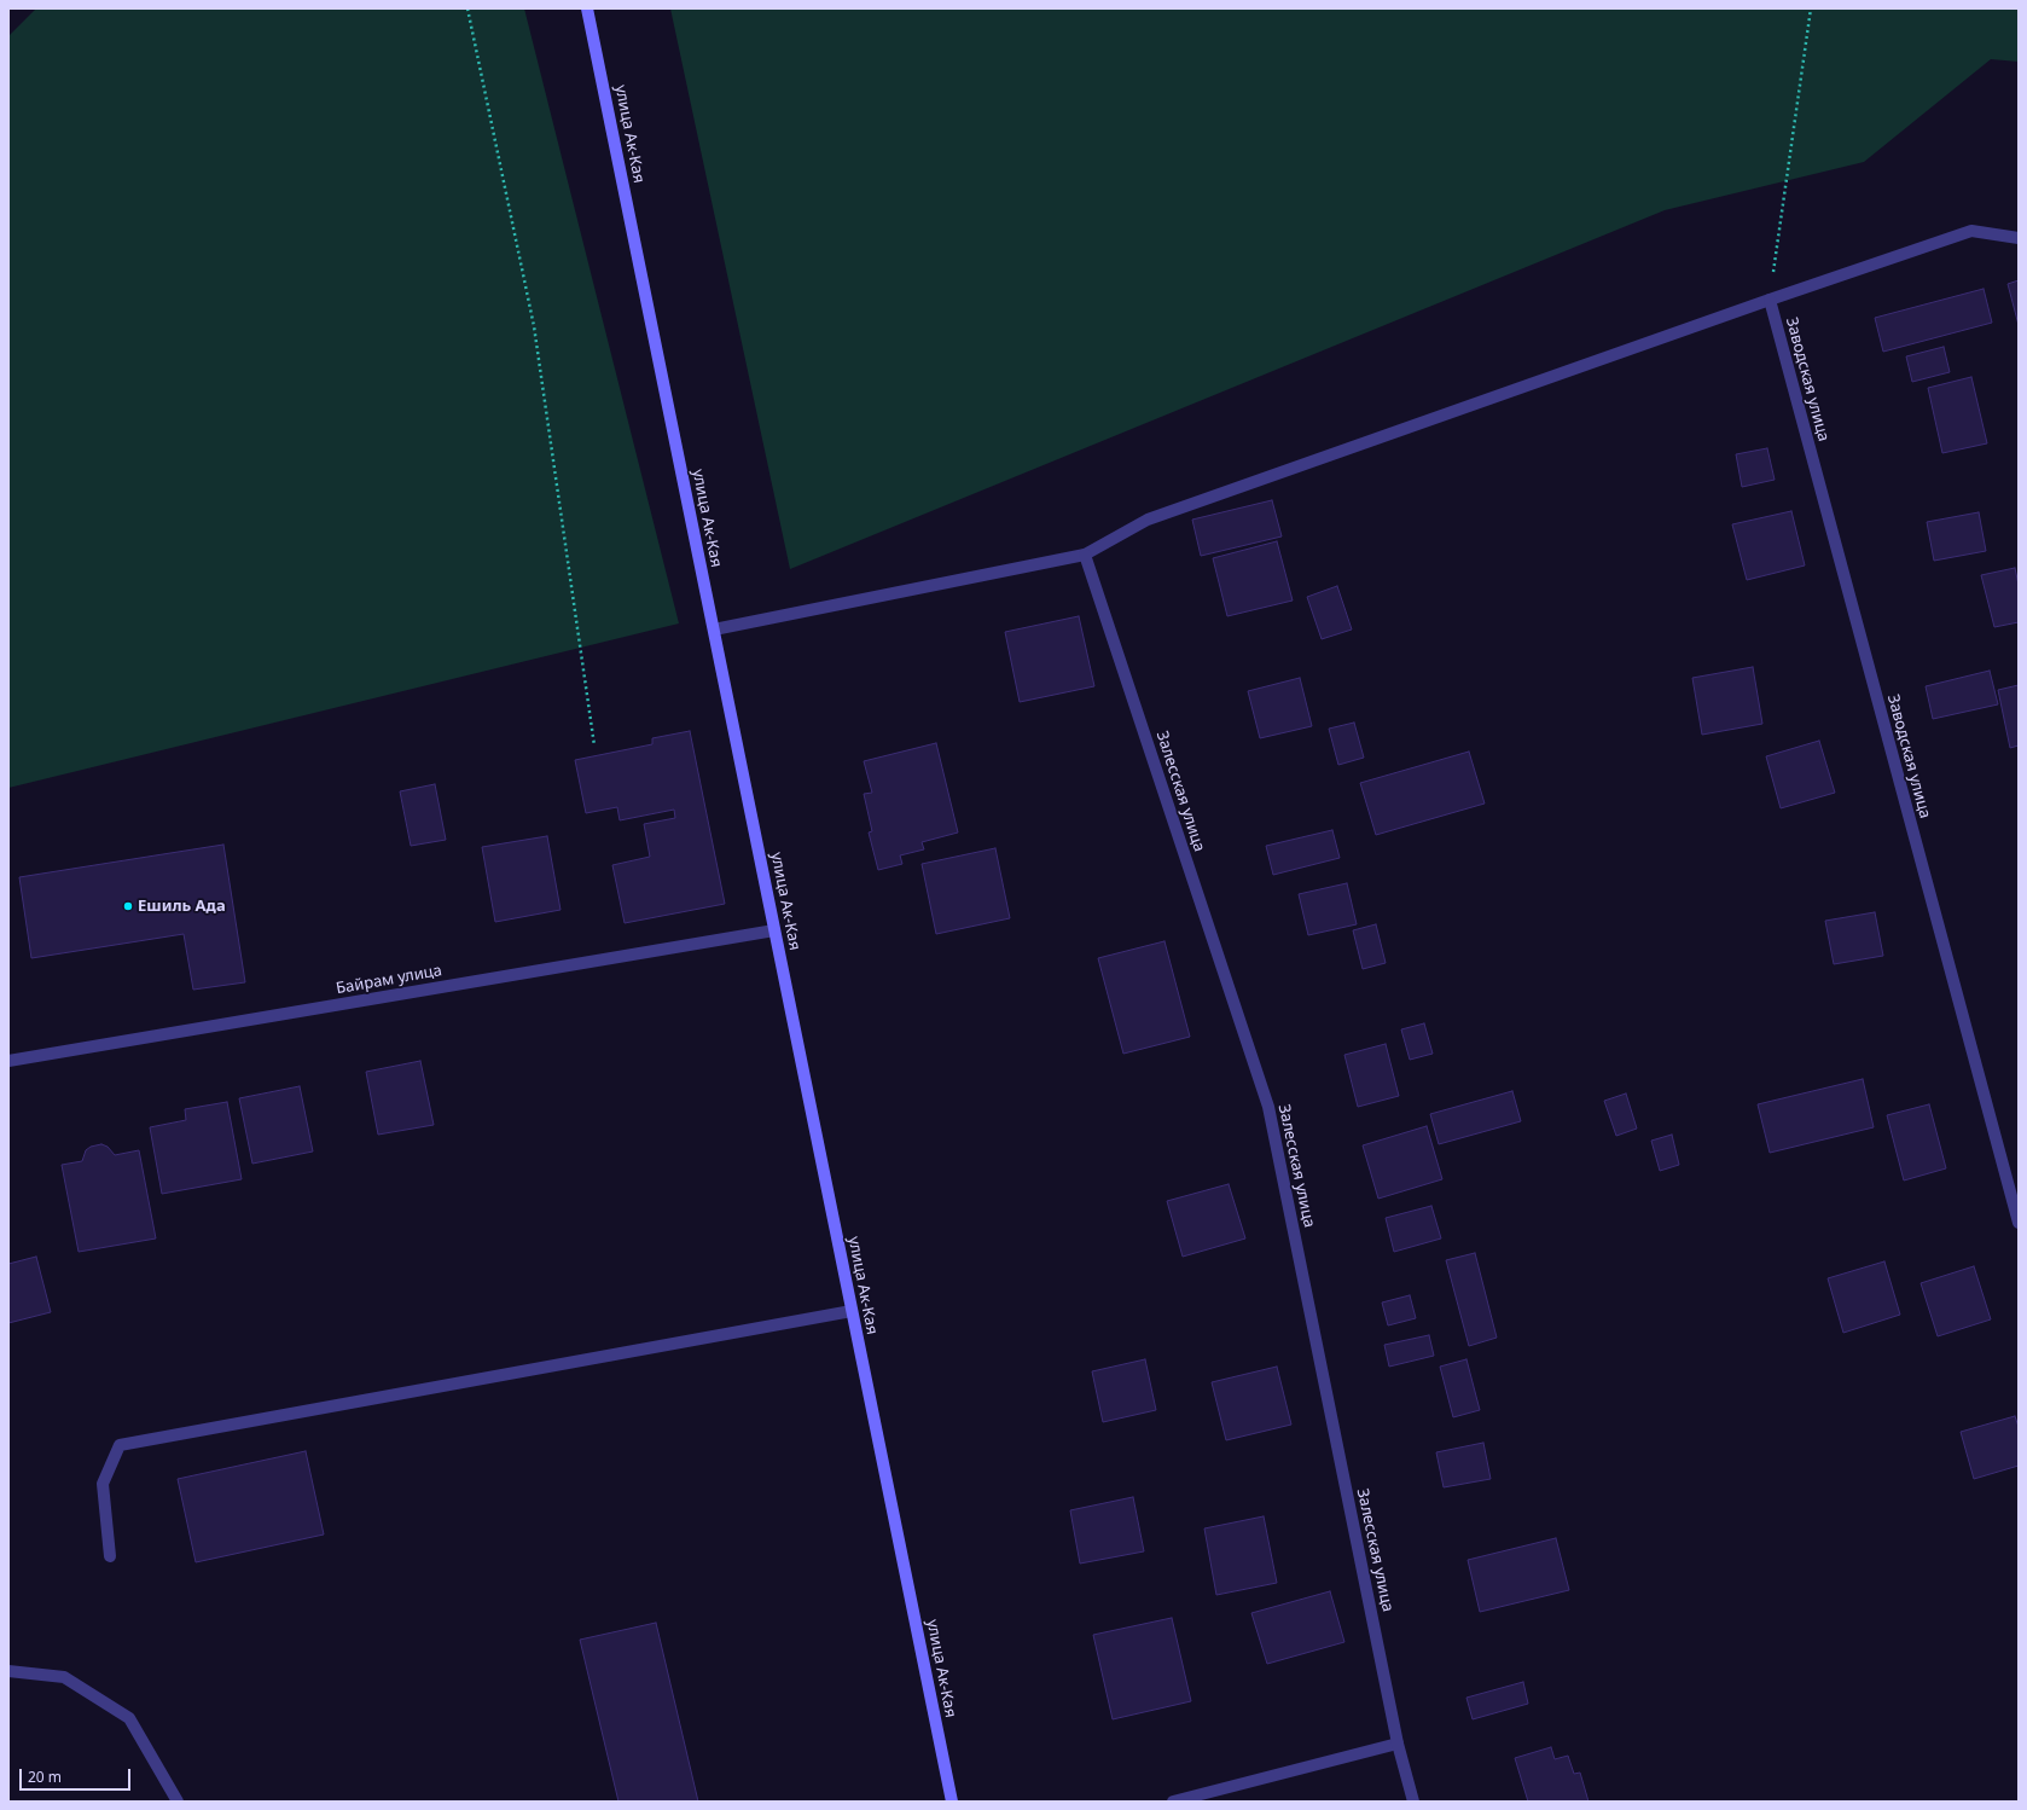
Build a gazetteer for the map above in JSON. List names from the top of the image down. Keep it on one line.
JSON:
{"streets":{"main road":["улица Ак-Кая"],"street":["Заводская улица","Залесская улица","Байрам улица"]},"crossings":[["улица Ак-Кая","Байрам улица"]],"places":["Ешиль Ада"],"scale_bar":"20 m"}
